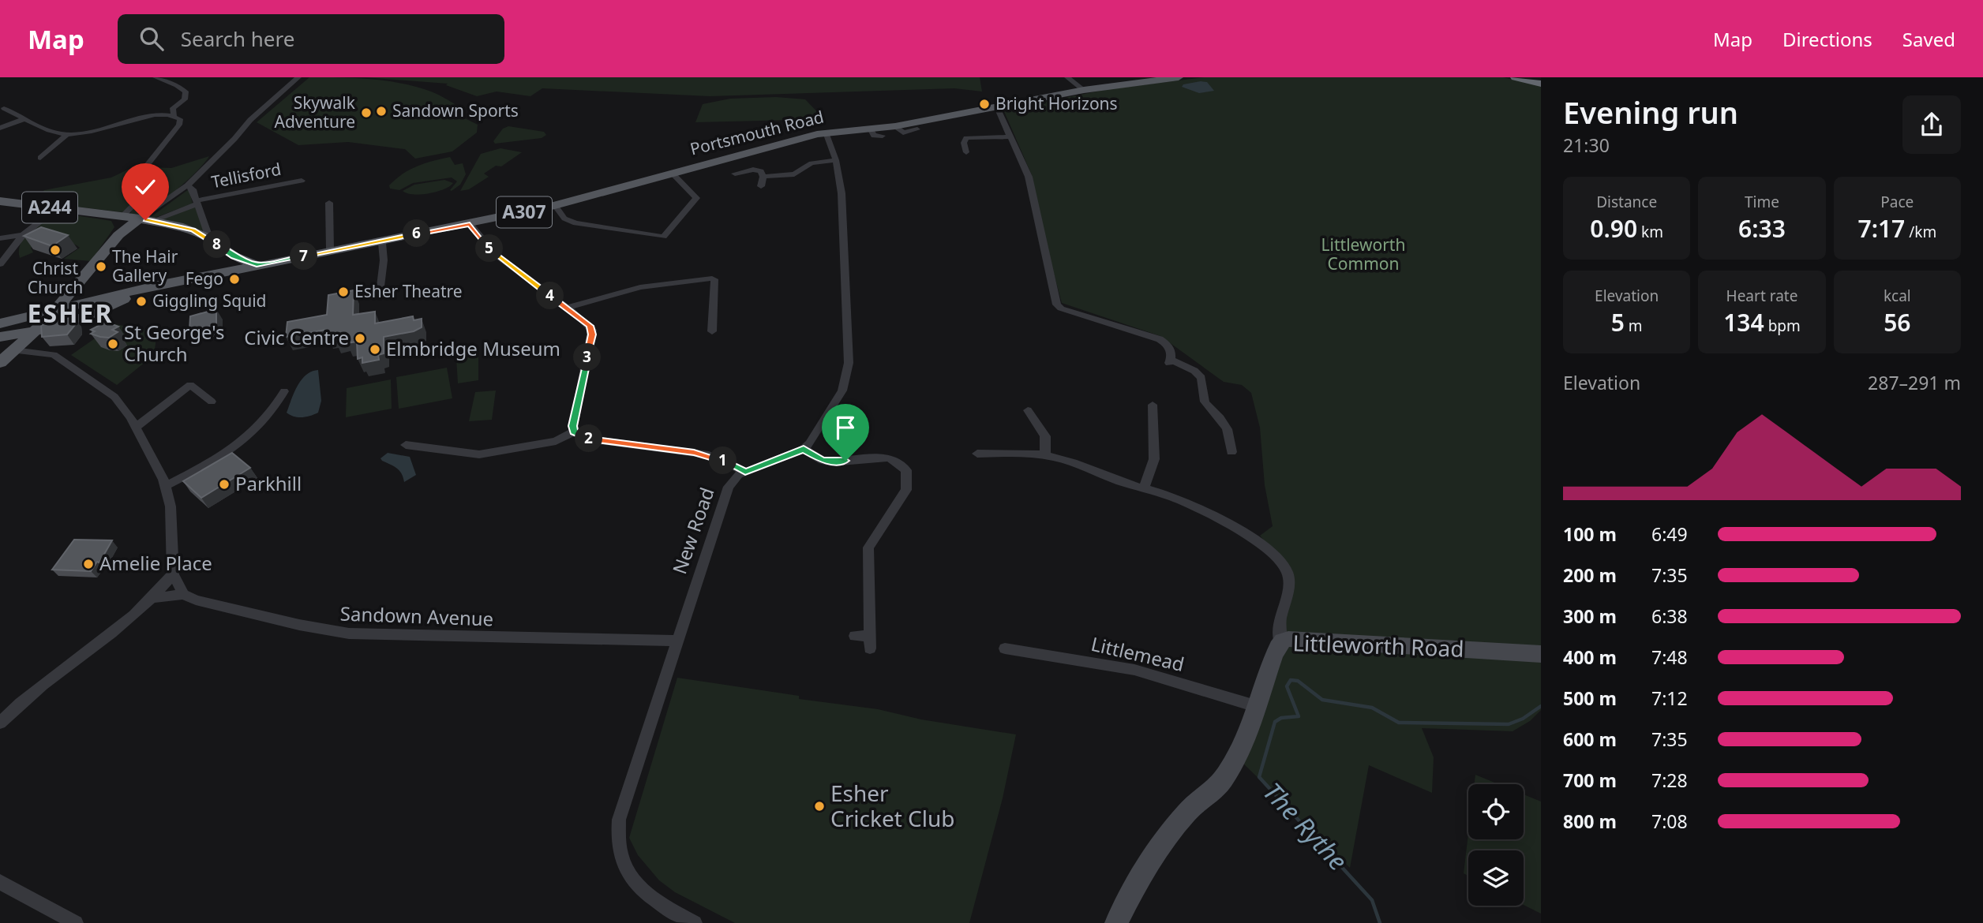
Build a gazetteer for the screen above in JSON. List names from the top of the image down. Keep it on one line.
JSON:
{"streets":{"main road":["Portsmouth Road","A244","A307"],"street":["Tellisford","New Road","Sandown Avenue","Littleworth Road","Littlemead"]},"crossings":[["Portsmouth Road","A307"],["Portsmouth Road","New Road"],["New Road","Sandown Avenue"],["Littleworth Road","Littlemead"]],"districts":["ESHER"],"water":["The Rythe"],"parks":["Littleworth Common"],"places":["Bright Horizons","Sandown Sports","Skywalk Adventure","Christ Church","The Hair Gallery","Fego","Esher Theatre","Giggling Squid","Civic Centre","St George's Church","Elmbridge Museum","Parkhill","Amelie Place","Esher Cricket Club"],"page":{"header":"Map","search":"Search here","nav":["Map","Directions","Saved"],"heading":["Evening run","21:30"],"stats":[["Distance","0.90 km"],["Time","6:33"],["Pace","7:17 /km"],["Elevation","5 m"],["Heart rate","134 bpm"],["kcal","56"]],"pins":["6","8","5","7","4","3","2","1"],"chart":["Elevation","287–291 m"],"list":[{"name":"100 m","note":"6:49"},{"name":"200 m","note":"7:35"},{"name":"300 m","note":"6:38"},{"name":"400 m","note":"7:48"},{"name":"500 m","note":"7:12"},{"name":"600 m","note":"7:35"},{"name":"700 m","note":"7:28"},{"name":"800 m","note":"7:08"}]}}
